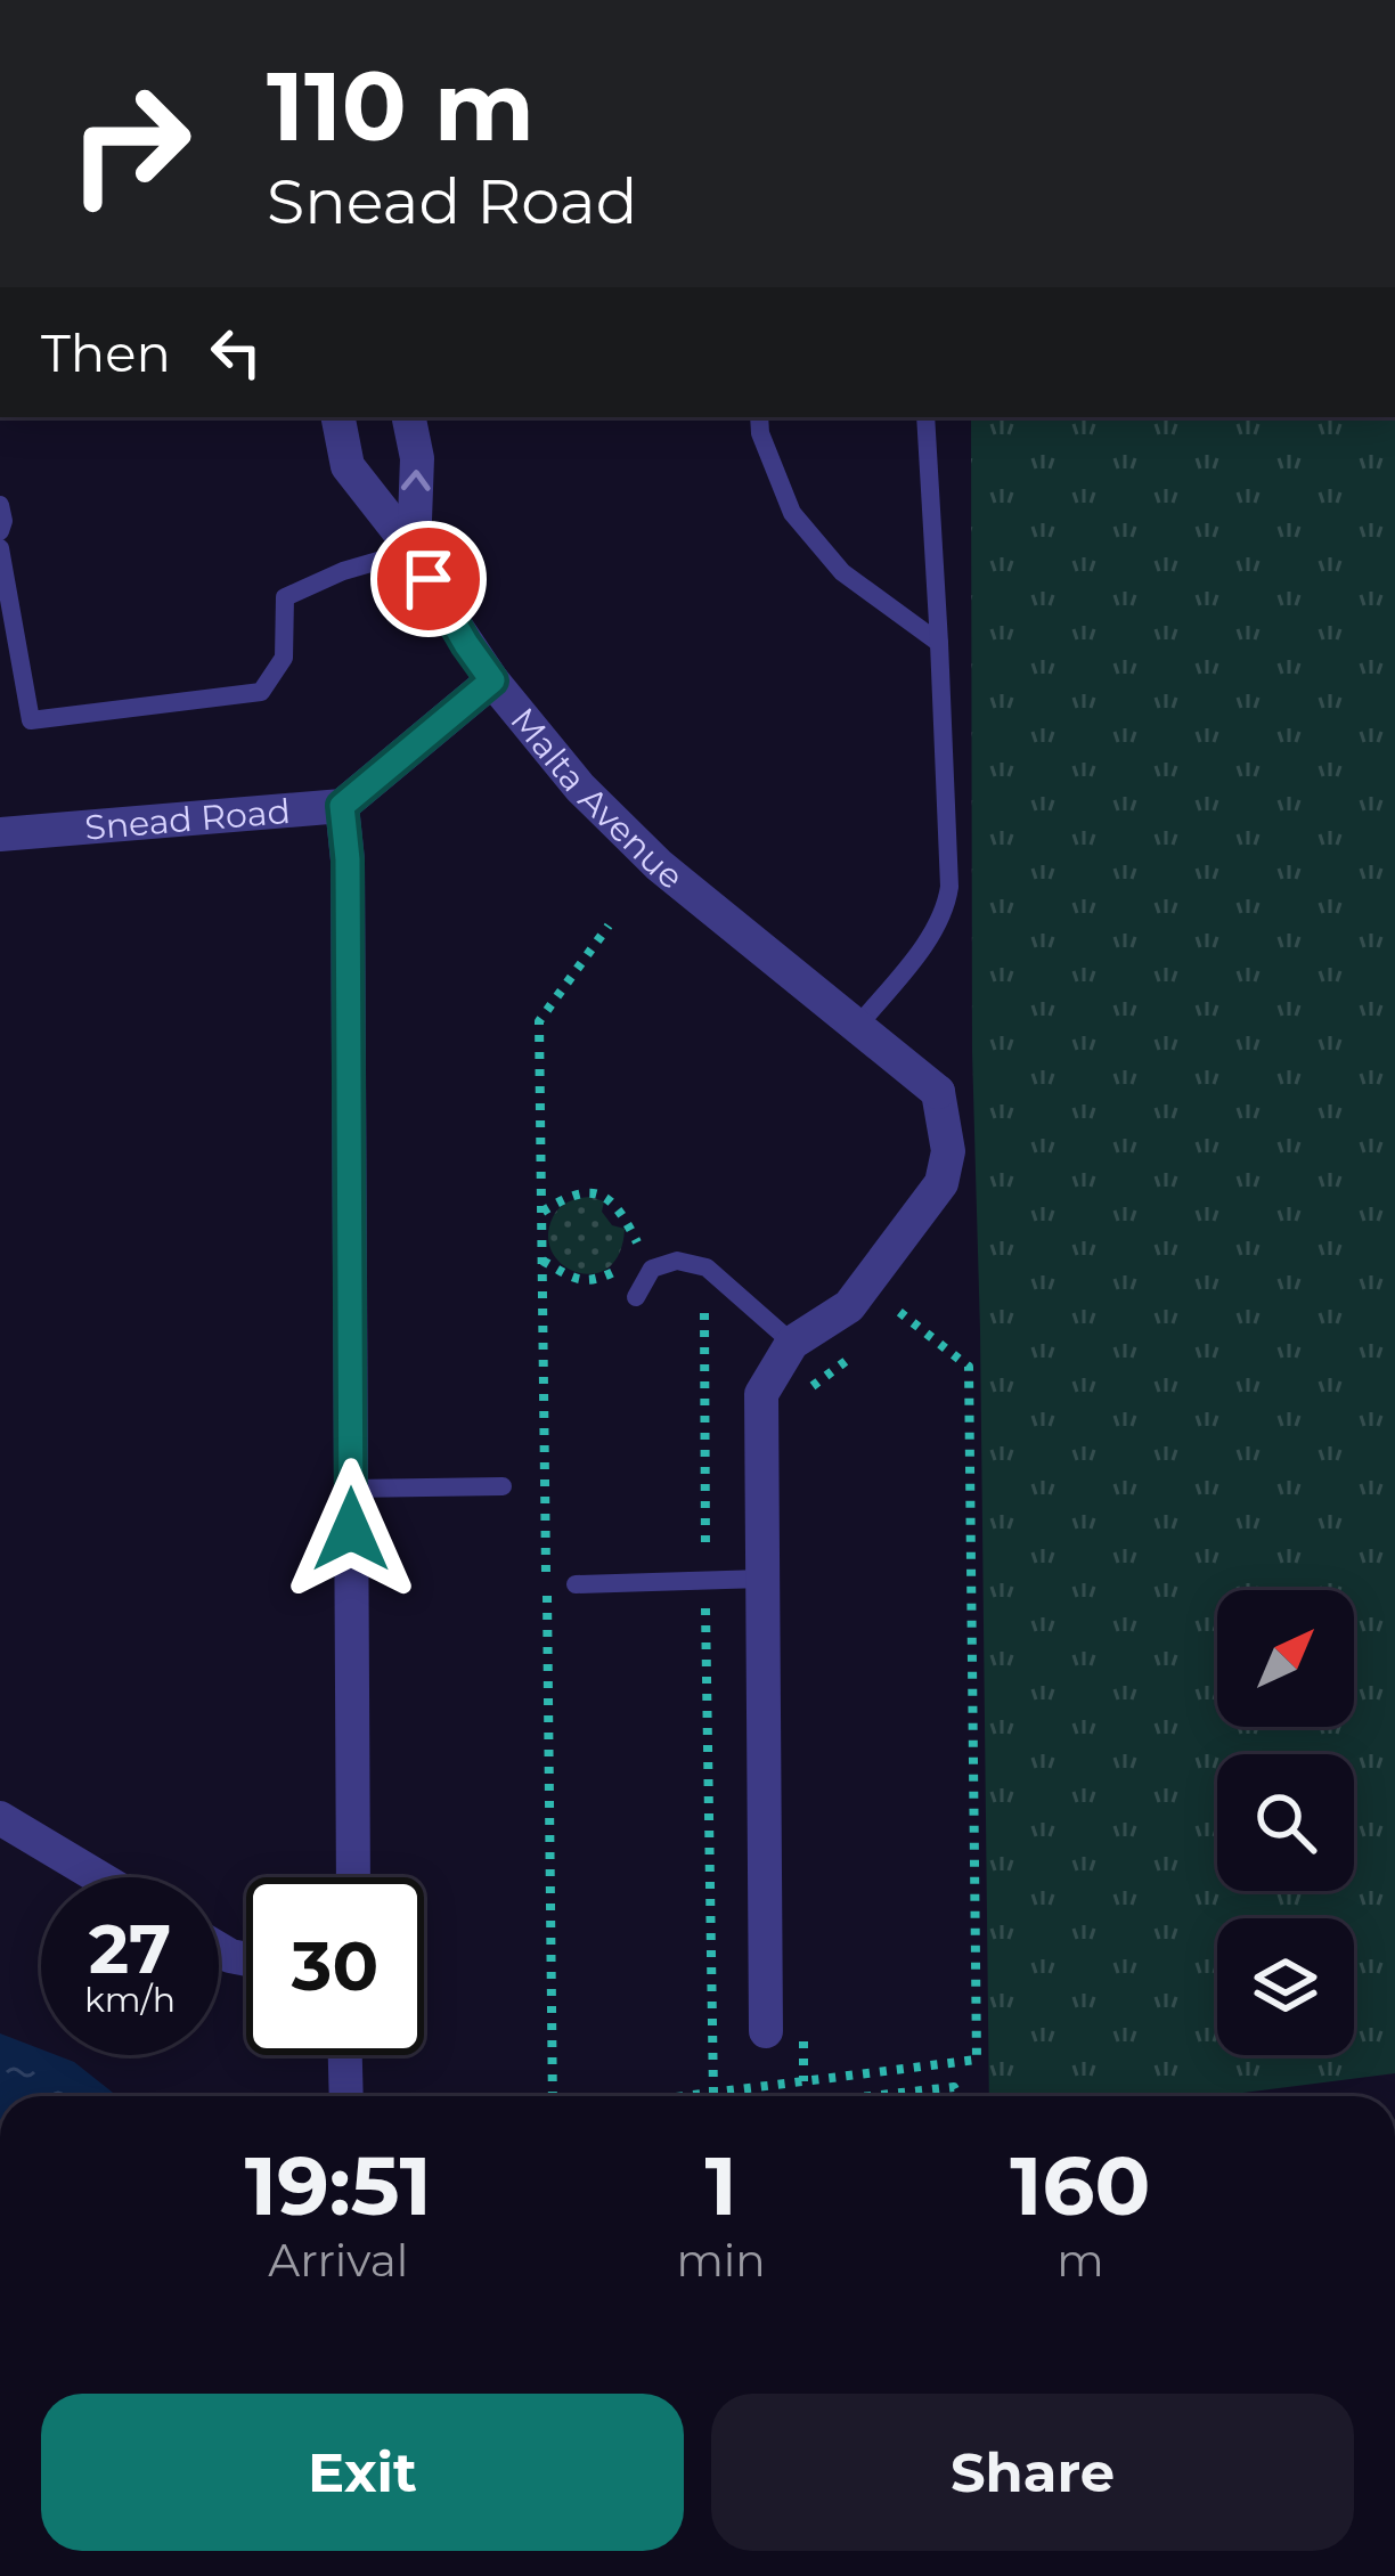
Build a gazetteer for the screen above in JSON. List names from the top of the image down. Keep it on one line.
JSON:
{"streets":{"street":["Malta Avenue","Snead Road"]},"north":"top right","page":{"turn":["110 m","Snead Road"],"then":"Then","speed":"27 km/h","limit":"30","eta":["19:51","Arrival","1","min","160","m"],"buttons":["Exit","Share"]}}
